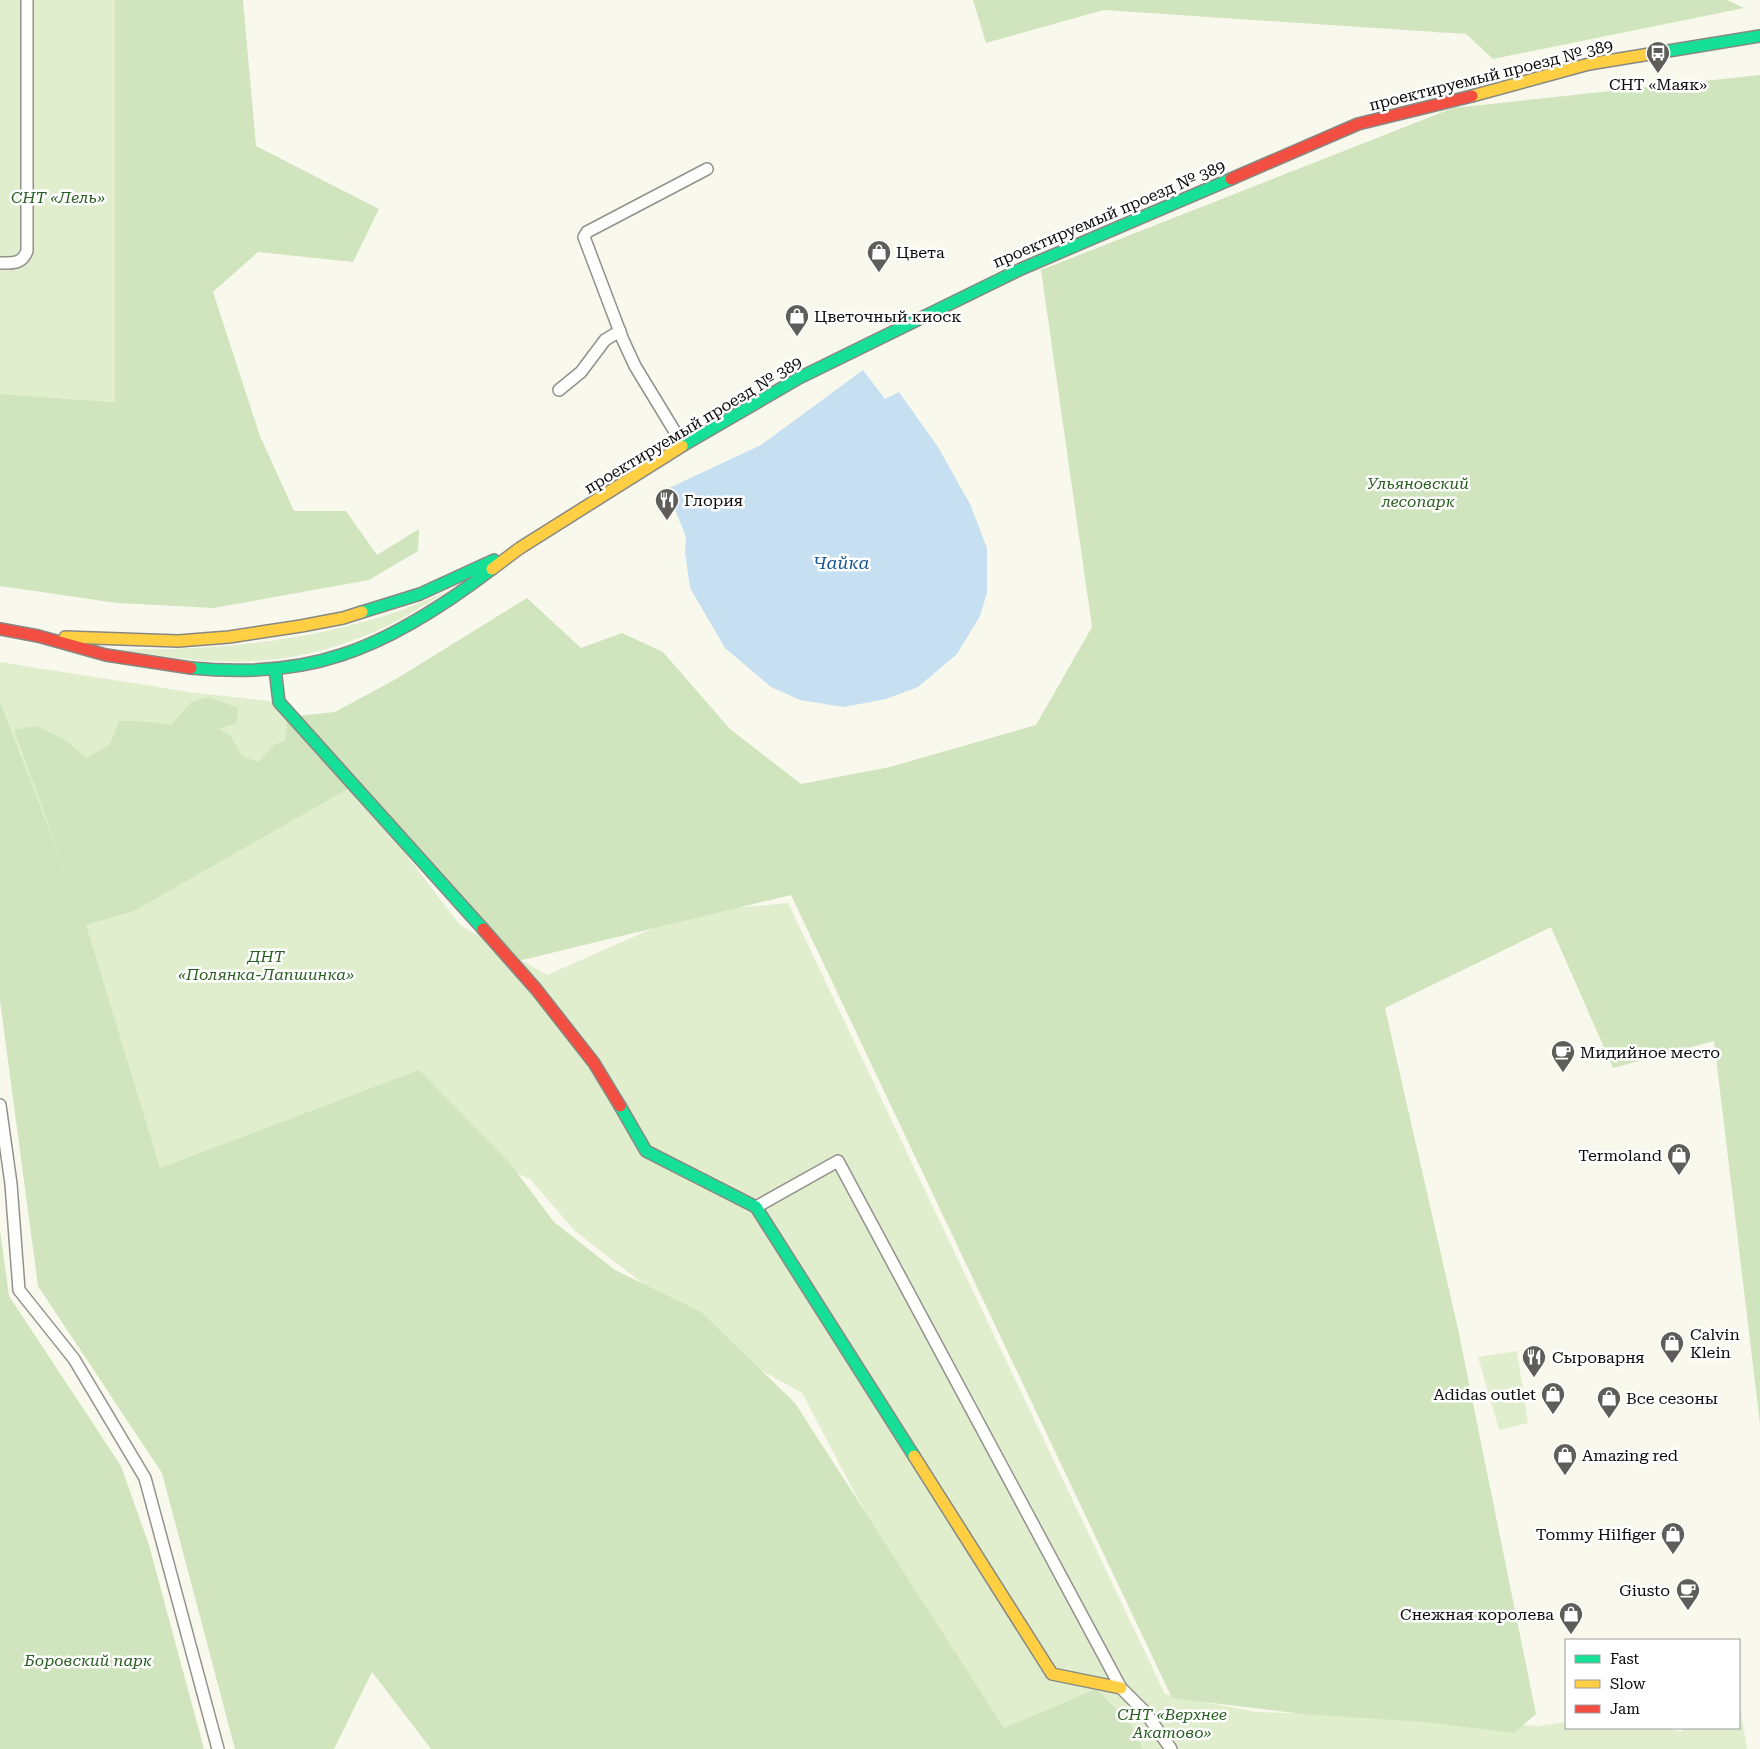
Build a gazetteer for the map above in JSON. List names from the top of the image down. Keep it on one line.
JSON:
{"streets":{"main road":["проектируемый проезд № 389"]},"water":["Чайка"],"parks":["СНТ «Лель»","Ульяновский лесопарк","ДНТ «Полянка-Лапшинка»","Боровский парк","СНТ «Верхнее Акатово»"],"places":{"bus stop":["СНТ «Маяк»"],"shop":["Цвета","Цветочный киоск","Termoland","Calvin Klein","Adidas outlet","Все сезоны","Amazing red","Tommy Hilfiger","Снежная королева"],"restaurant":["Глория","Сыроварня"],"cafe":["Мидийное место","Giusto"]},"legend":["Fast","Slow","Jam"]}
